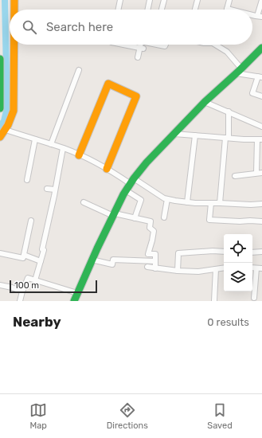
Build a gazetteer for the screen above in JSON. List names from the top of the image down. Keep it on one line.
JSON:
{"scale_bar":"100 m","page":{"search":"Search here","scale":"100 m","heading":["Nearby","0 results"],"nav":["Map","Directions","Saved"]}}
